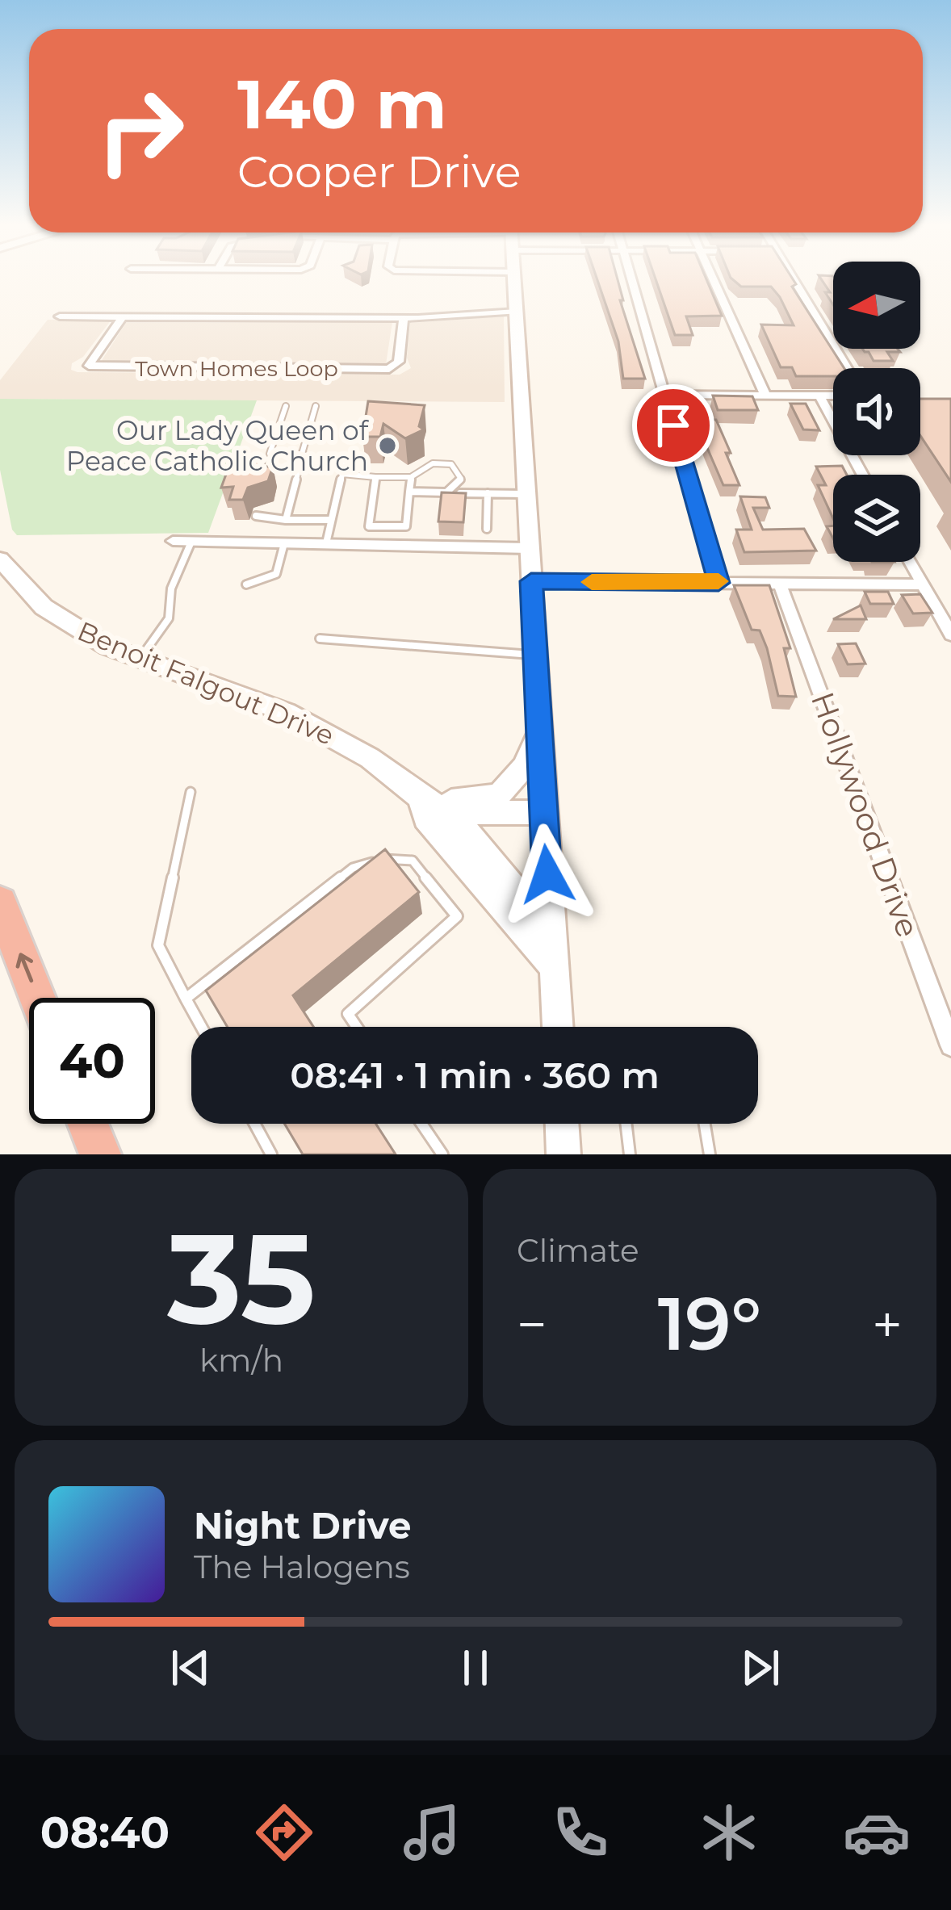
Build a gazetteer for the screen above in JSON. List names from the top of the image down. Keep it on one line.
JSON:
{"streets":{"street":["Town Homes Loop","Benoit Falgout Drive","Hollywood Drive"]},"places":["Our Lady Queen of Peace Catholic Church"],"north":"left","page":{"turn":["140 m","Cooper Drive"],"limit":"40","trip":"08:41 · 1 min · 360 m","tile":[["35","km/h"],"Climate"],"heat":["−","19°","+"],"song":["Night Drive","The Halogens"],"tabs":"08:40"}}
